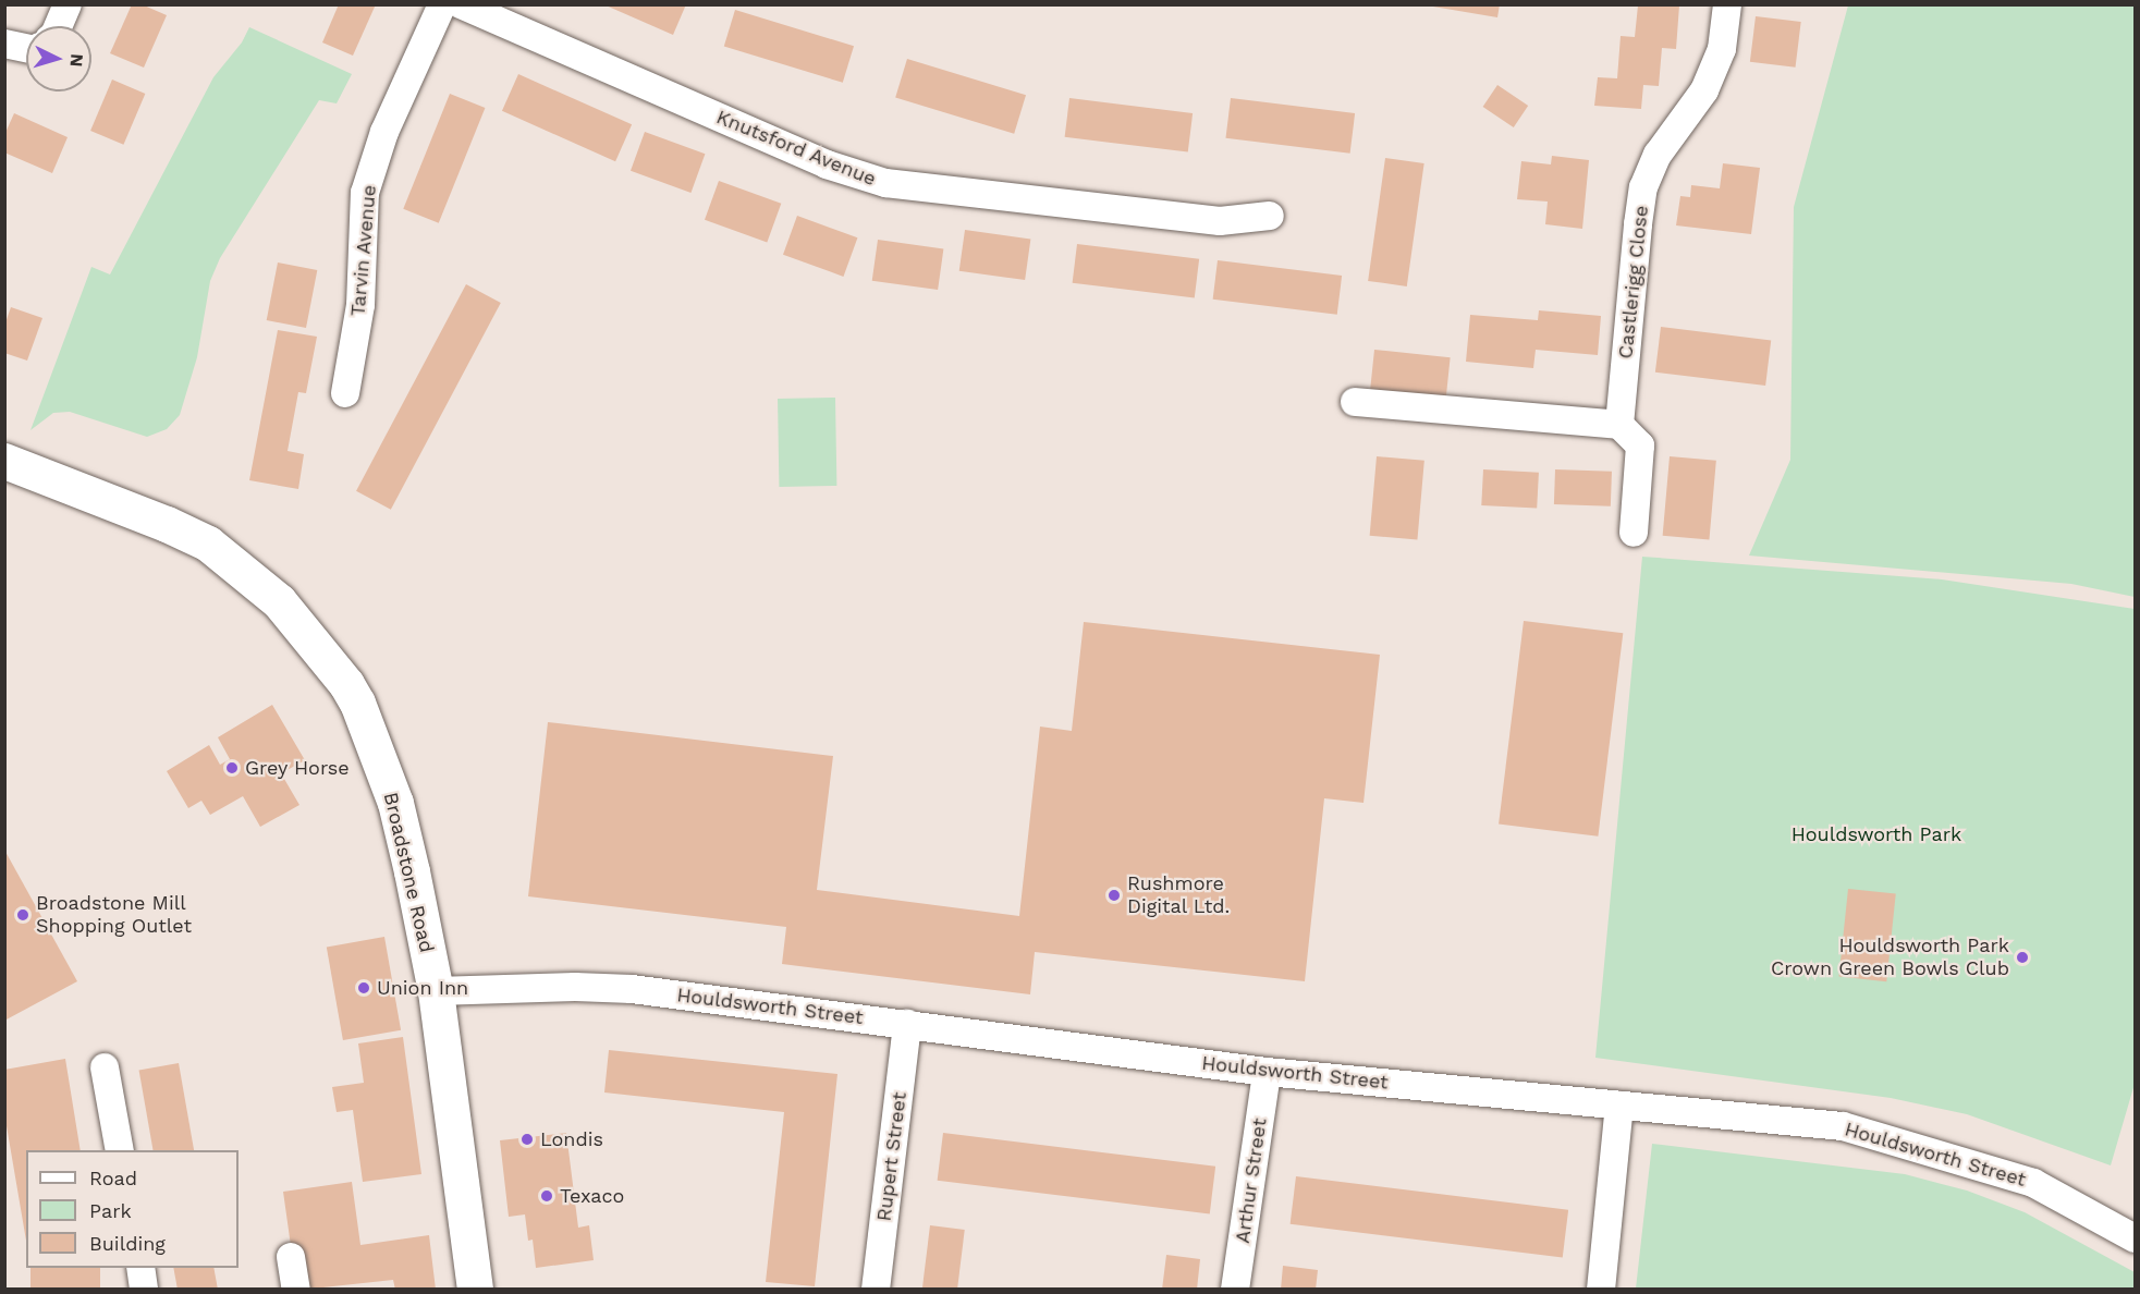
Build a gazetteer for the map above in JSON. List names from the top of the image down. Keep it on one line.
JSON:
{"streets":{"main road":["Broadstone Road"],"street":["Knutsford Avenue","Tarvin Avenue","Castlerigg Close","Houldsworth Street","Rupert Street","Arthur Street"]},"crossings":[["Broadstone Road","Houldsworth Street"],["Houldsworth Street","Rupert Street"],["Houldsworth Street","Arthur Street"]],"parks":["Houldsworth Park"],"places":["Grey Horse","Rushmore Digital Ltd.","Broadstone Mill Shopping Outlet","Houldsworth Park Crown Green Bowls Club","Union Inn","Londis","Texaco"],"legend":["Road","Park","Building"],"north":"right"}
